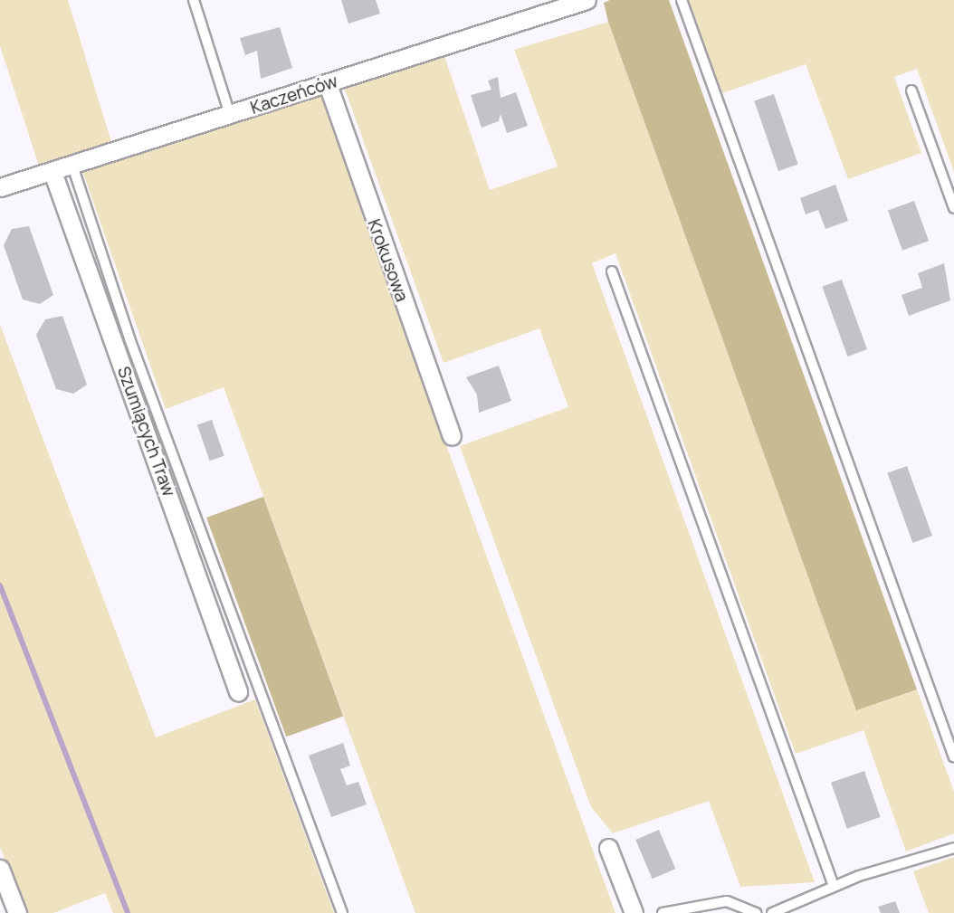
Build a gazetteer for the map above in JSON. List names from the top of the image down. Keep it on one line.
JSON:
{"streets":{"street":["Kaczeńców","Krokusowa","Szumiących Traw"]},"crossings":[["Kaczeńców","Krokusowa"],["Kaczeńców","Szumiących Traw"]]}
